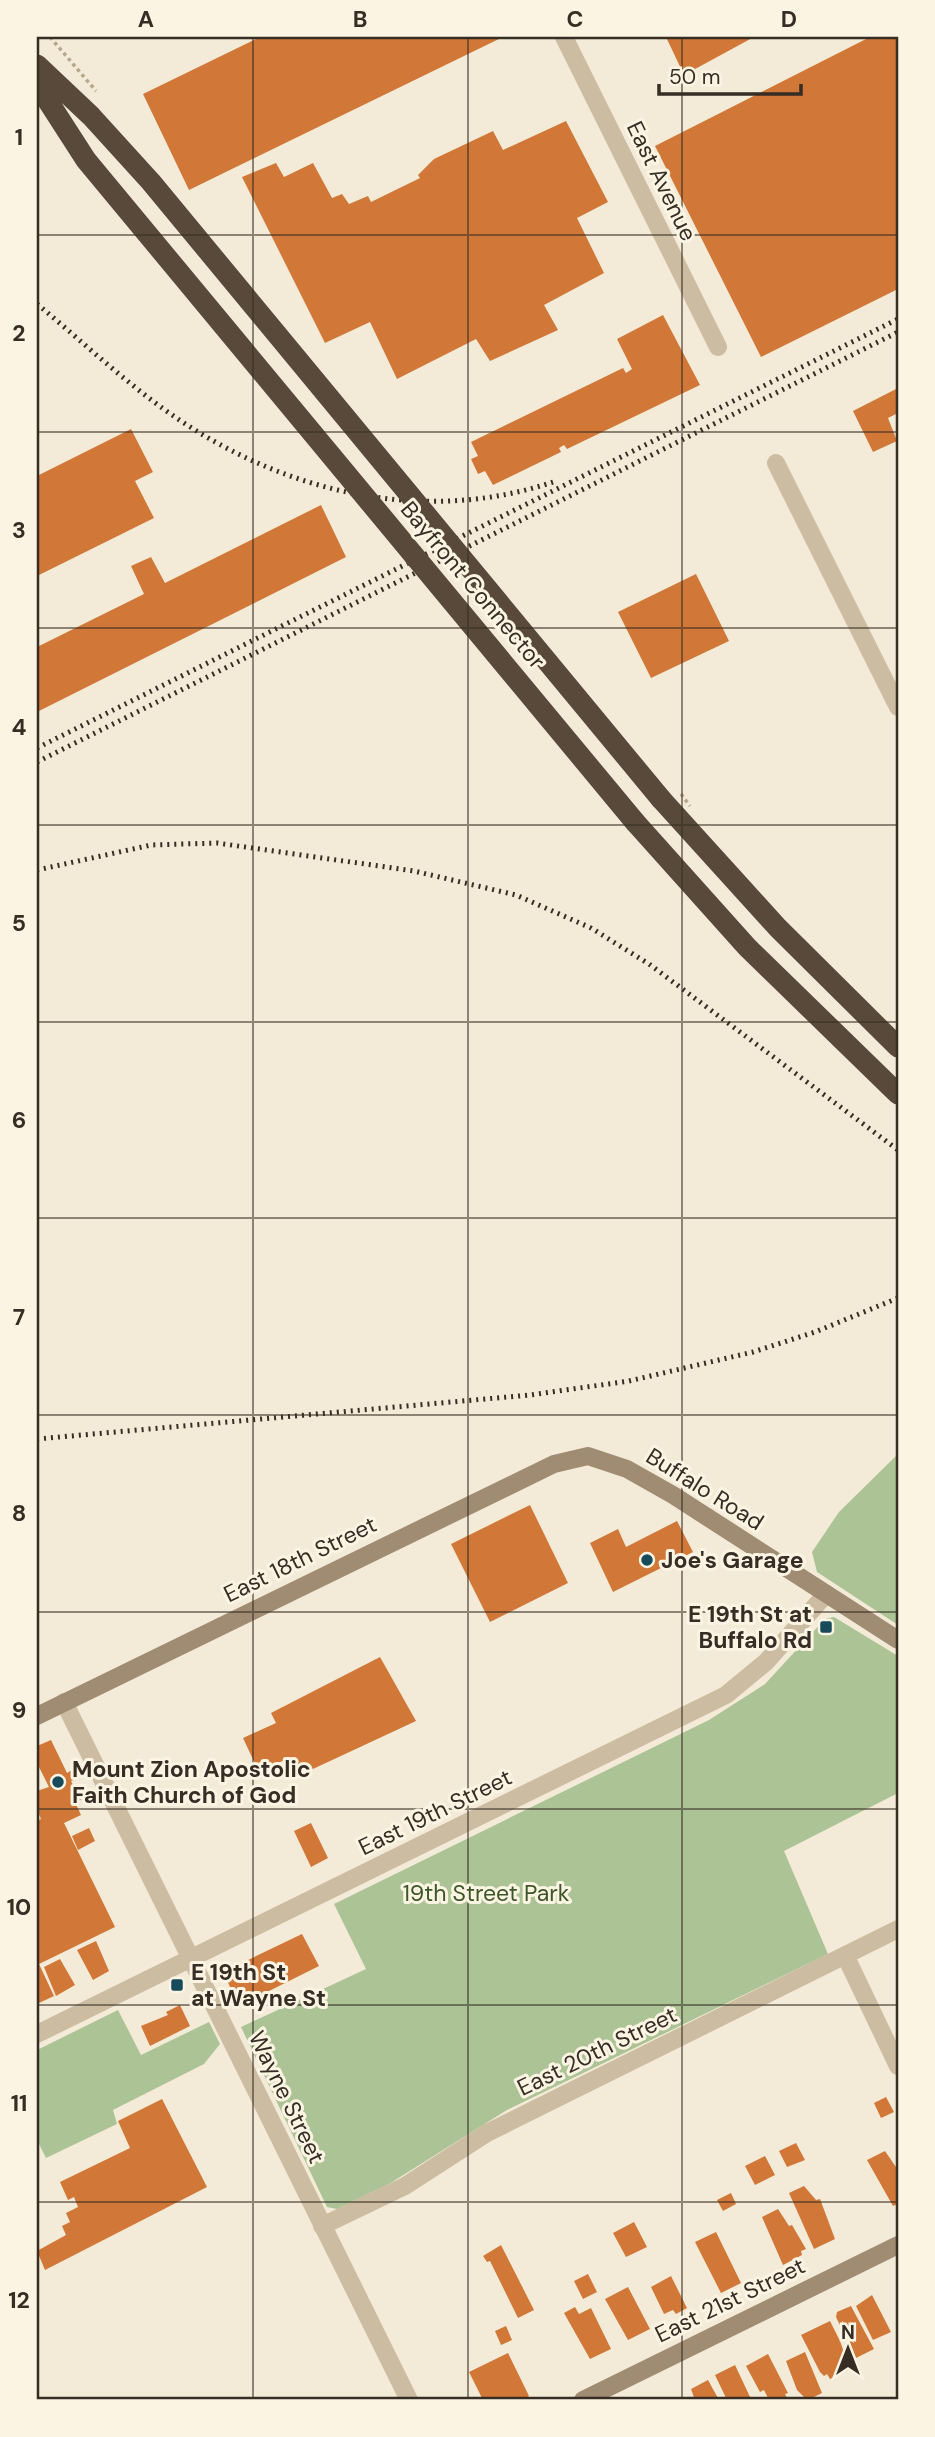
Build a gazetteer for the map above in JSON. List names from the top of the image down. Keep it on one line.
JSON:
{"streets":{"highway":["Bayfront Connector"],"main road":["Buffalo Road","East 18th Street","East 21st Street"],"street":["East Avenue","East 19th Street","East 20th Street","Wayne Street"]},"crossings":[["Buffalo Road","East 18th Street"],["Buffalo Road","East 19th Street"],["East 18th Street","Wayne Street"],["East 19th Street","Wayne Street"],["East 20th Street","Wayne Street"]],"parks":["19th Street Park"],"places":{"other":["Joe's Garage","Mount Zion Apostolic Faith Church of God"],"transit":["E 19th St at Buffalo Rd","E 19th St at Wayne St"]},"scale_bar":"50 m","north":"top","grid":{"columns":["A","B","C","D"],"rows":["1","2","3","4","5","6","7","8","9","10","11","12"]}}
